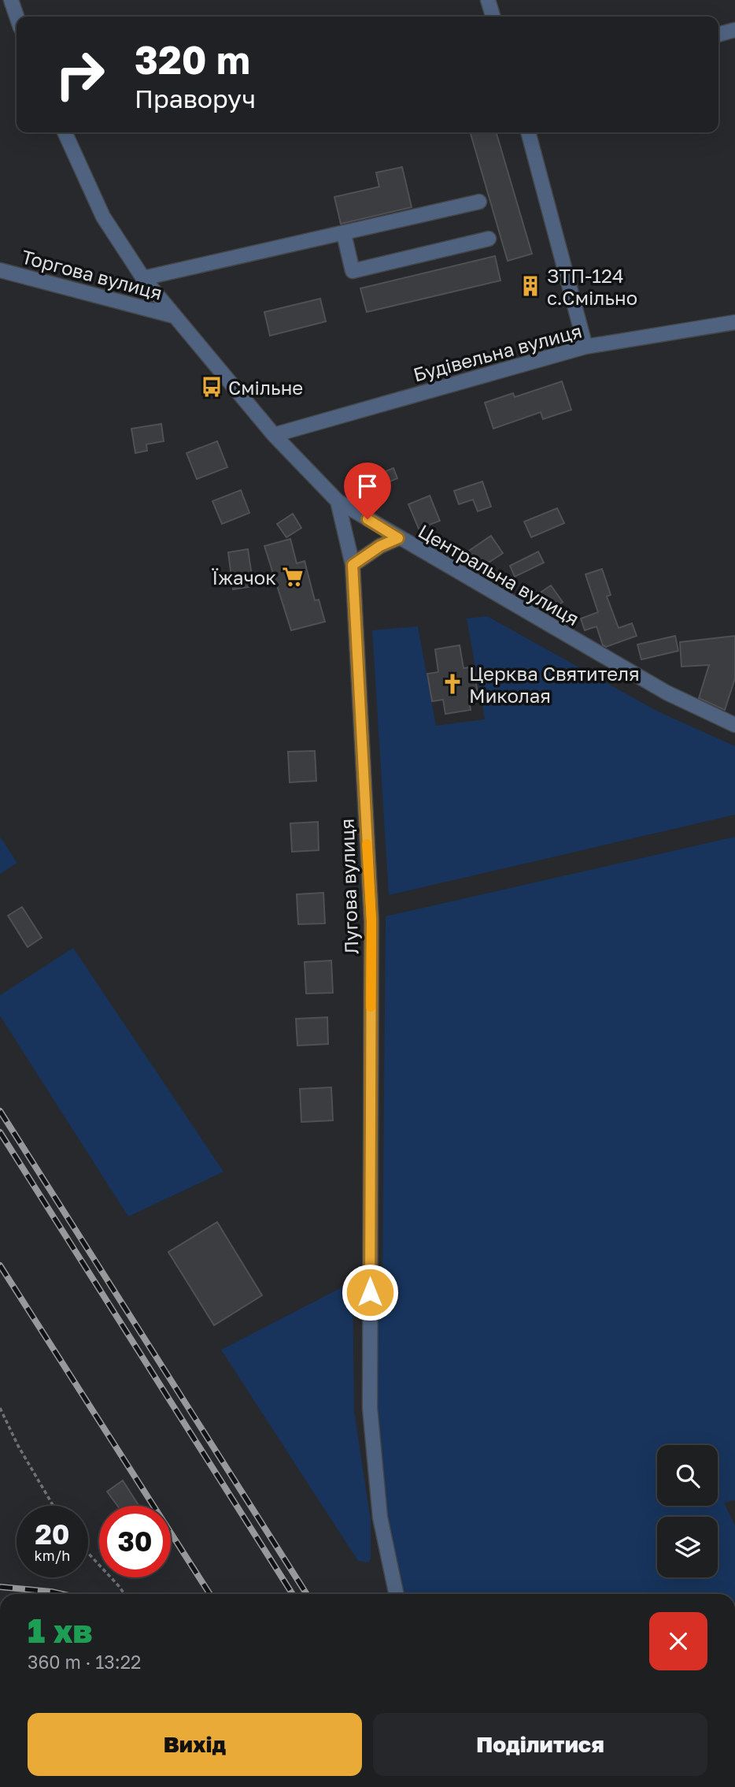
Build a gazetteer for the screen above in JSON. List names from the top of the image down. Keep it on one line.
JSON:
{"streets":{"street":["Торгова вулиця","Будівельна вулиця","Центральна вулиця","Лугова вулиця"]},"crossings":[["Торгова вулиця","Центральна вулиця"],["Будівельна вулиця","Центральна вулиця"],["Центральна вулиця","Лугова вулиця"]],"places":{"building":["ЗТП-124 с.Смільно"],"bus stop":["Смільне"],"supermarket":["Їжачок"],"church":["Церква Святителя Миколая"]},"page":{"turn":["320 m","Праворуч"],"speed":"20 km/h","limit":"30","heading":["1 хв","360 m · 13:22"],"buttons":["Вихід","Поділитися"]}}
